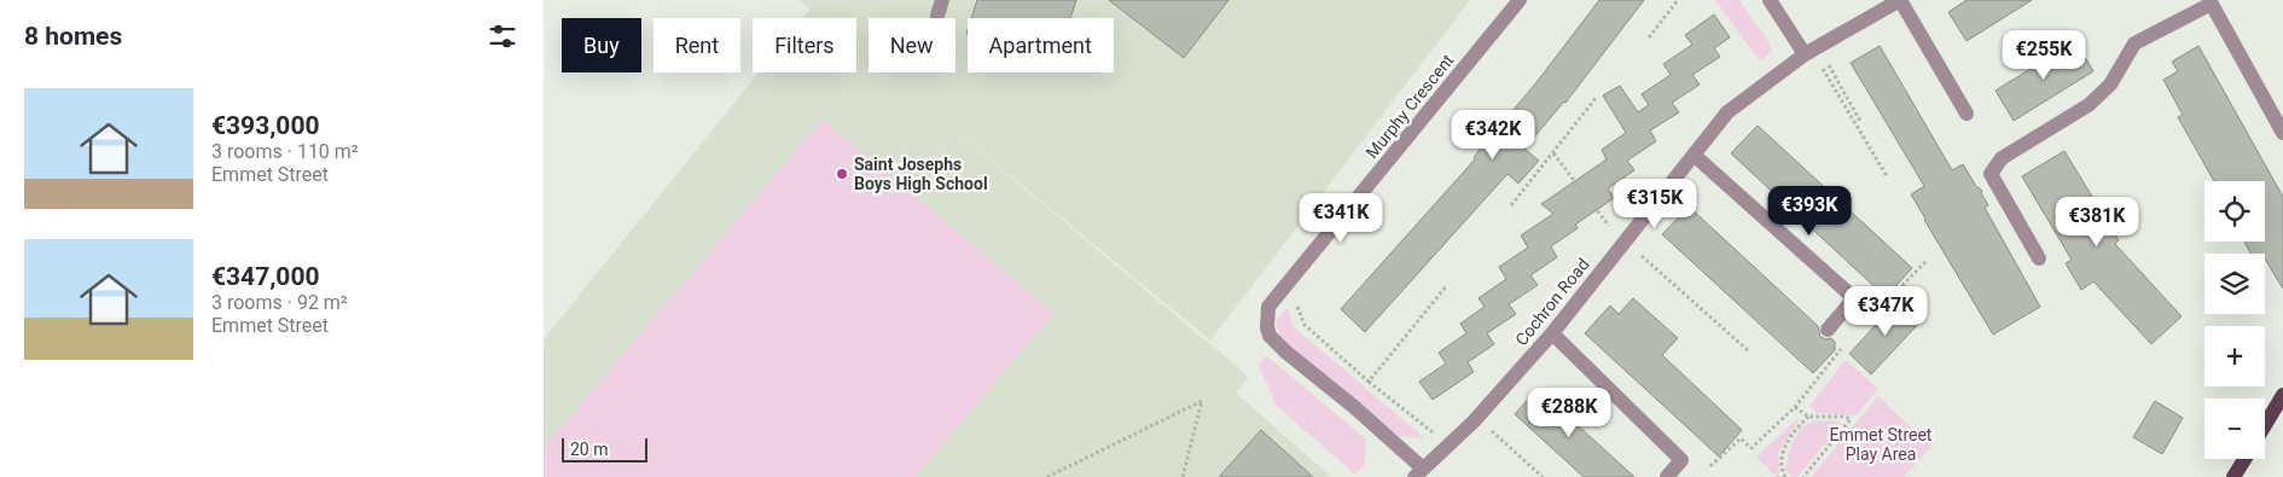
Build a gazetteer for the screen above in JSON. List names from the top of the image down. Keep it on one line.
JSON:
{"streets":{"street":["Murphy Crescent","Cochron Road"]},"crossings":[["Murphy Crescent","Cochron Road"]],"parks":["Emmet Street Play Area"],"places":["Saint Josephs Boys High School"],"scale_bar":"20 m","page":{"heading":"8 homes","chip":["Buy","Rent","Filters","New","Apartment"],"price":["€255K","€342K","€315K","€393K","€341K","€381K","€347K","€288K"],"list":[{"name":"€393,000","note":"3 rooms · 110 m² · Emmet Street"},{"name":"€347,000","note":"3 rooms · 92 m² · Emmet Street"}],"map_buttons":["+","−"],"scale":"20 m"}}
